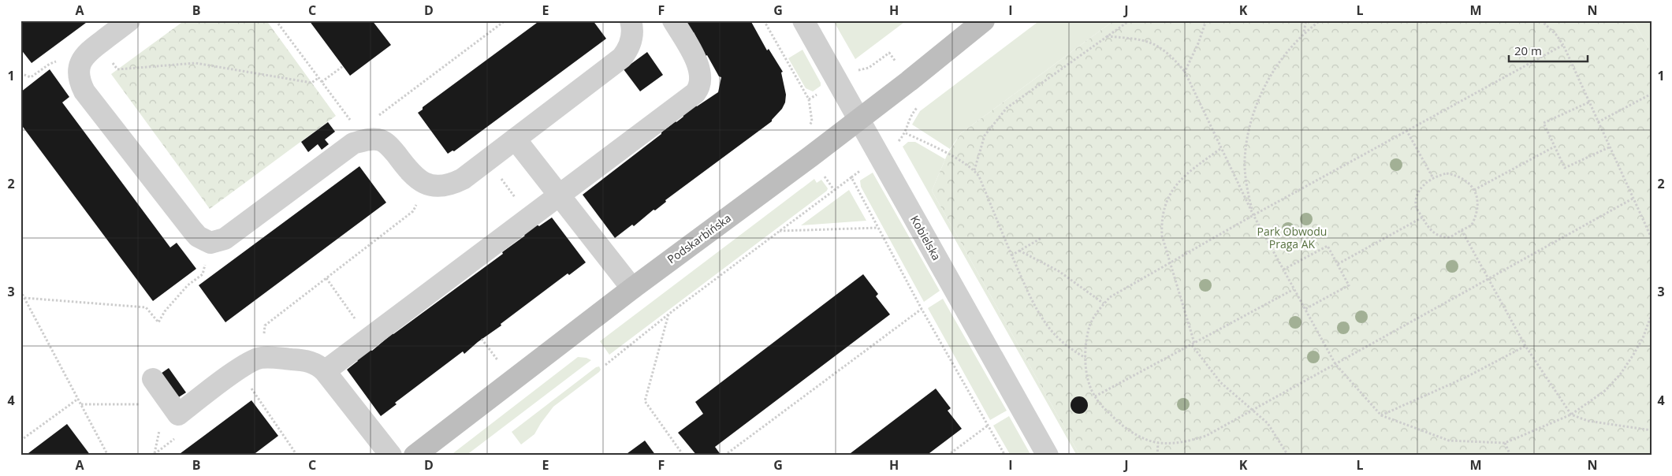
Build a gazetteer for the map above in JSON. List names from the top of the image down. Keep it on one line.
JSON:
{"streets":{"street":["Kobielska","Podskarbińska"]},"crossings":[["Kobielska","Podskarbińska"]],"parks":["Park Obwodu Praga AK"],"scale_bar":"20 m","grid":{"columns":["A","B","C","D","E","F","G","H","I","J","K","L","M","N"],"rows":["1","2","3","4"]}}
